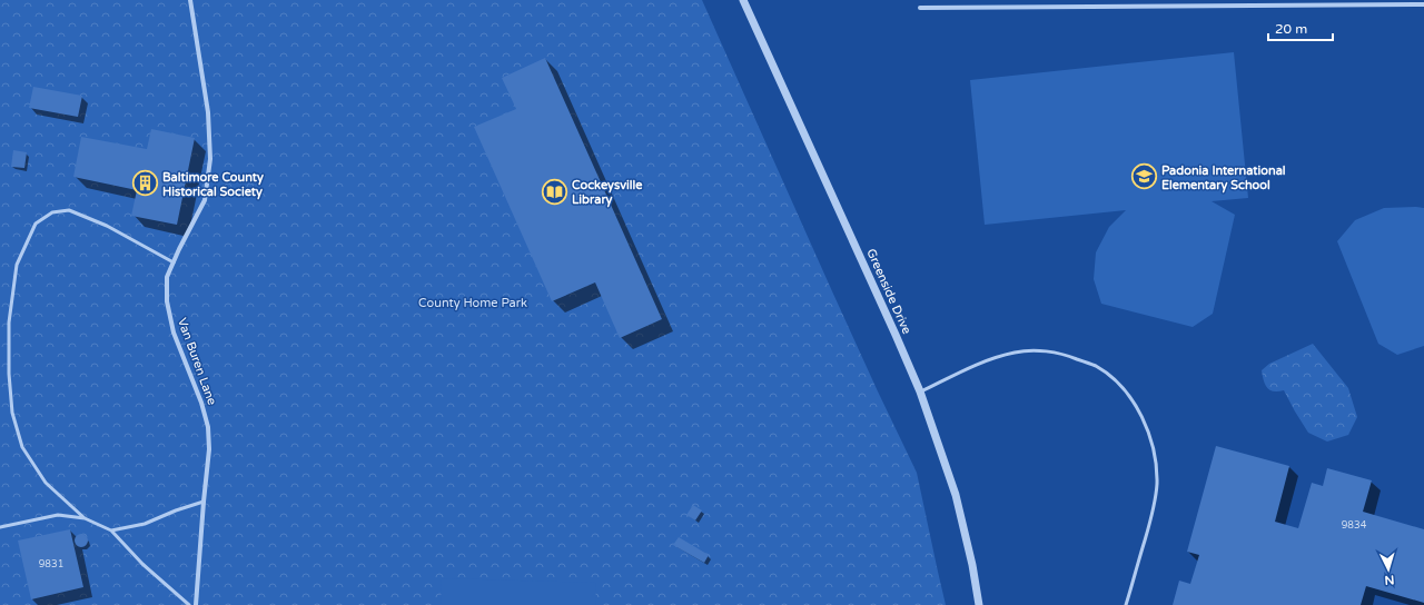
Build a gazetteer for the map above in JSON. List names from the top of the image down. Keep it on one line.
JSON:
{"streets":{"street":["Greenside Drive","Van Buren Lane"]},"parks":["County Home Park"],"places":{"school or university":["Padonia International Elementary School"],"building":["Baltimore County Historical Society"],"library":["Cockeysville Library"]},"house_numbers":["9834","9831"],"scale_bar":"20 m","north":"bottom"}
